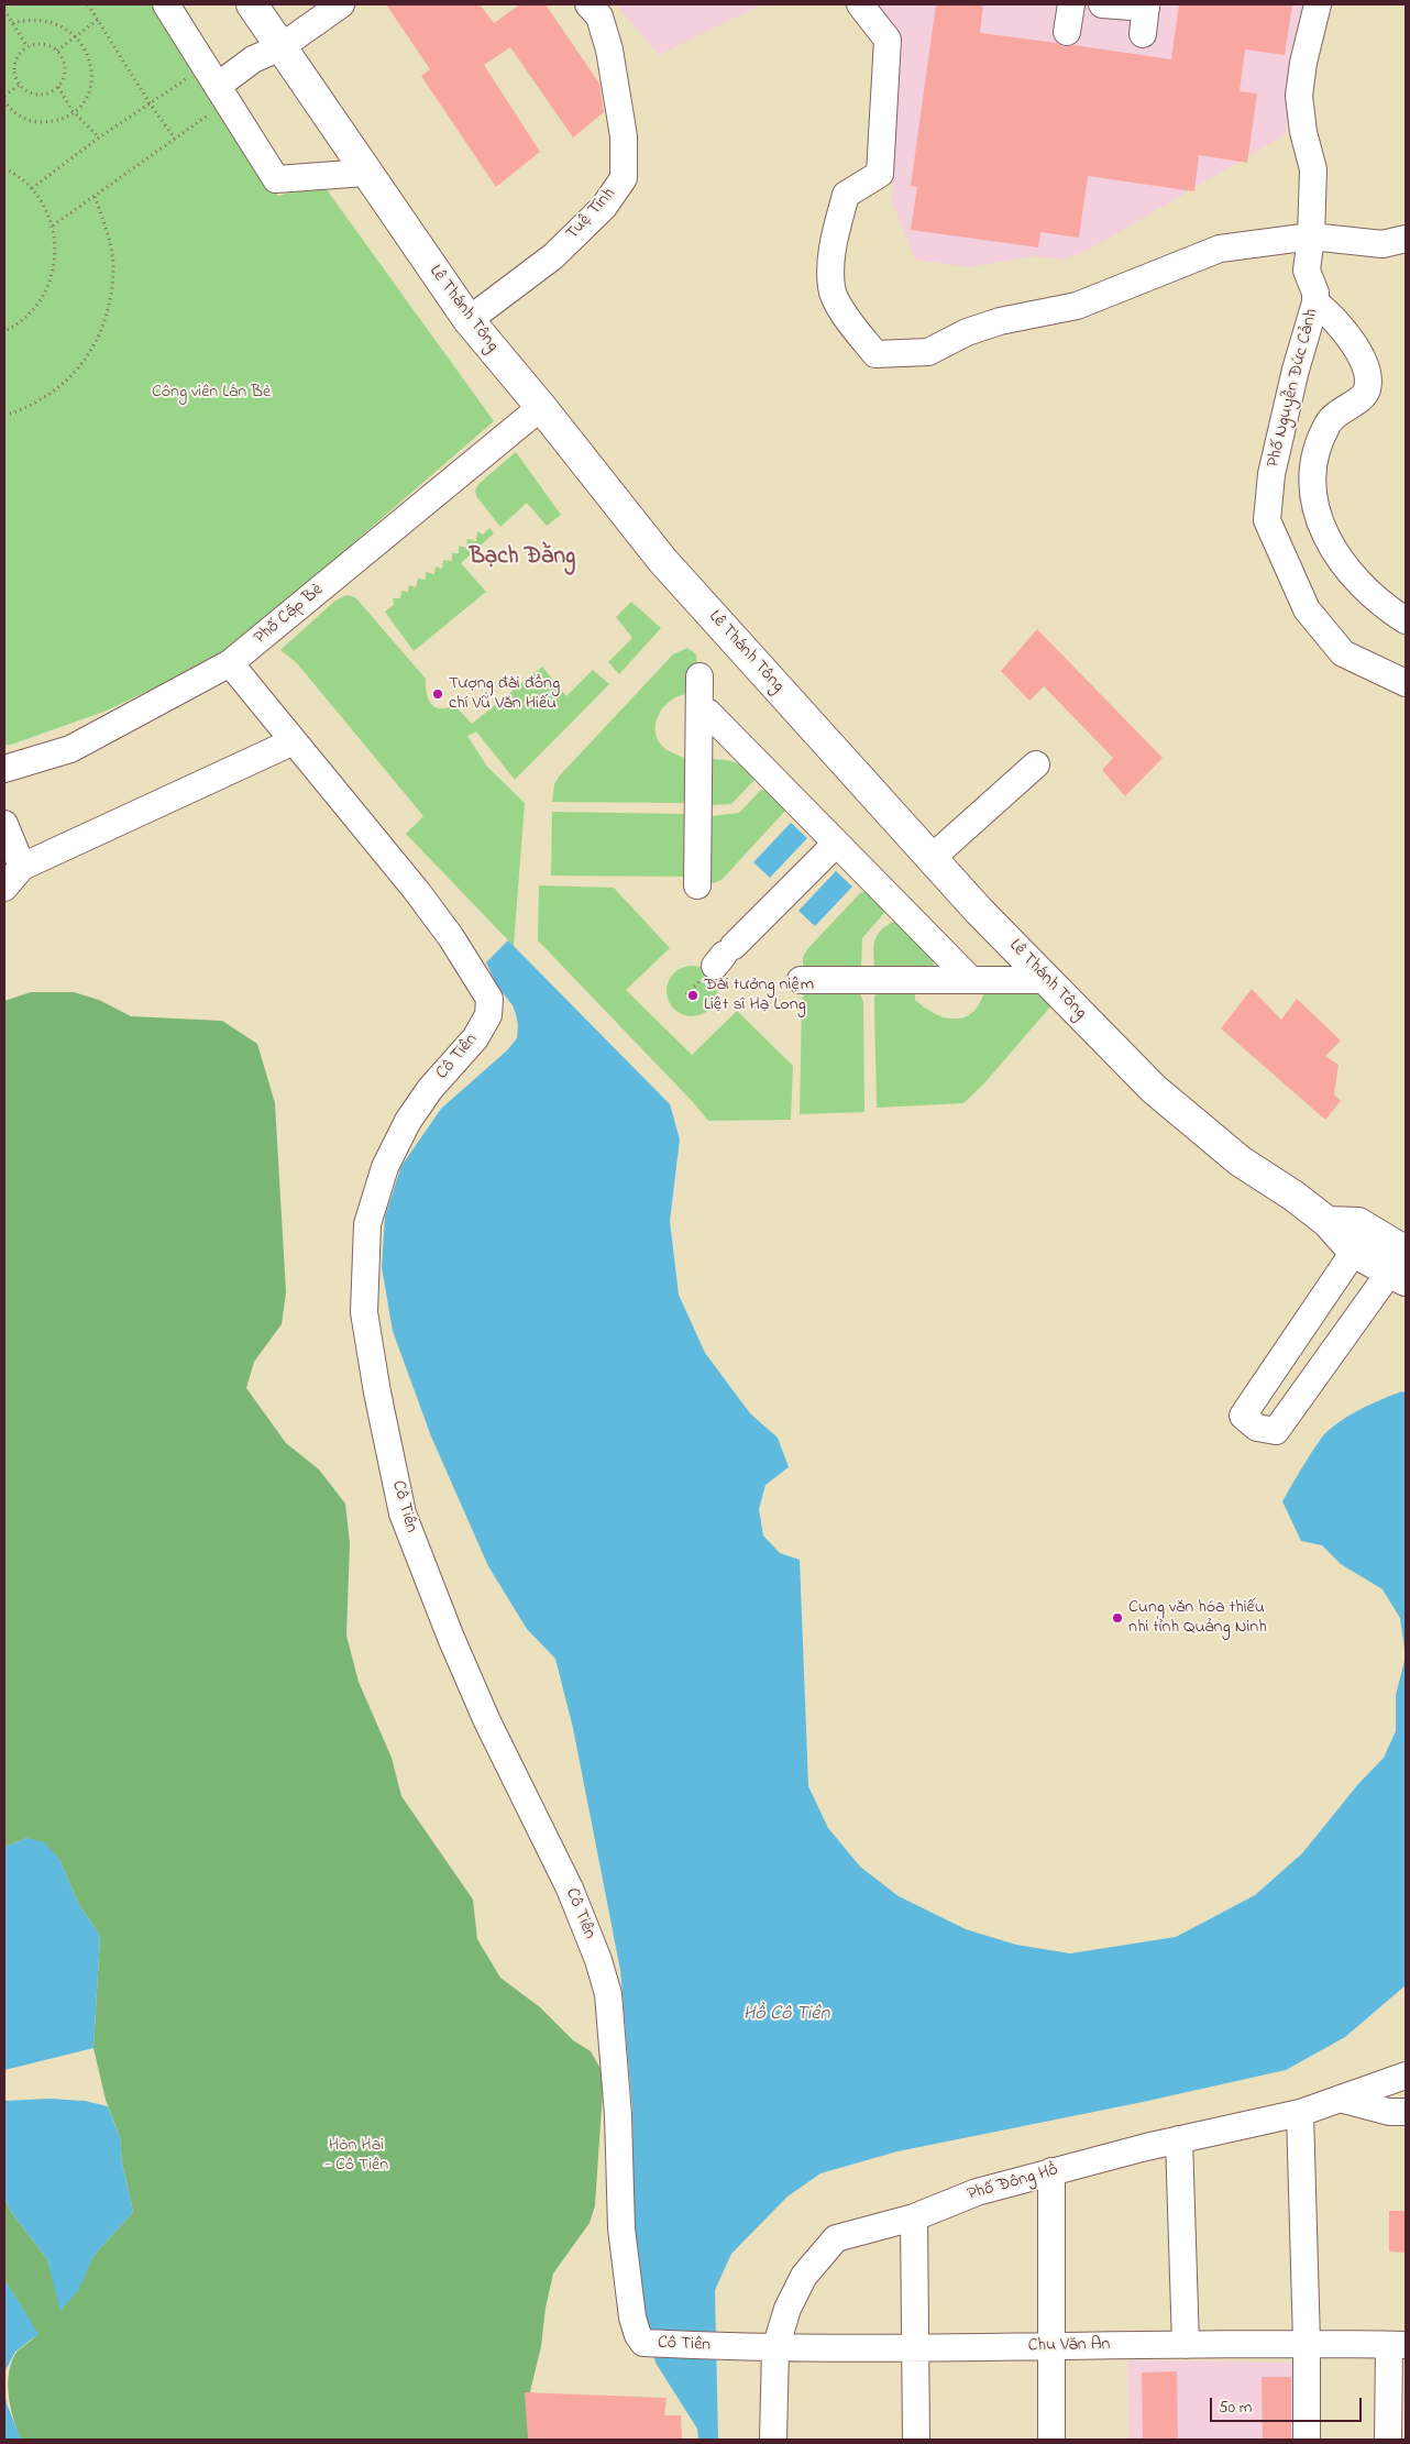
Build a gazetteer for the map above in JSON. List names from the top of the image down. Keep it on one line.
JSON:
{"streets":{"main road":["Lê Thánh Tông"],"street":["Tuệ Tĩnh","Phố Nguyễn Đức Cảnh","Phố Cặp Bè","Cô Tiên","Phố Đông Hồ","Chu Văn An"]},"crossings":[["Tuệ Tĩnh","Lê Thánh Tông"],["Lê Thánh Tông","Phố Cặp Bè"],["Phố Cặp Bè","Cô Tiên"],["Cô Tiên","Chu Văn An"],["Phố Đông Hồ","Chu Văn An"]],"districts":["Bạch Đằng"],"water":["Hồ Cô Tiên"],"parks":["Công viên Lán Bè","Hòn Hai - Cô Tiên"],"places":["Tượng đài đồng chí Vũ Văn Hiếu","Đài tưởng niệm Liệt sĩ Hạ Long","Cung văn hóa thiếu nhi tỉnh Quảng Ninh"],"scale_bar":"50 m"}
